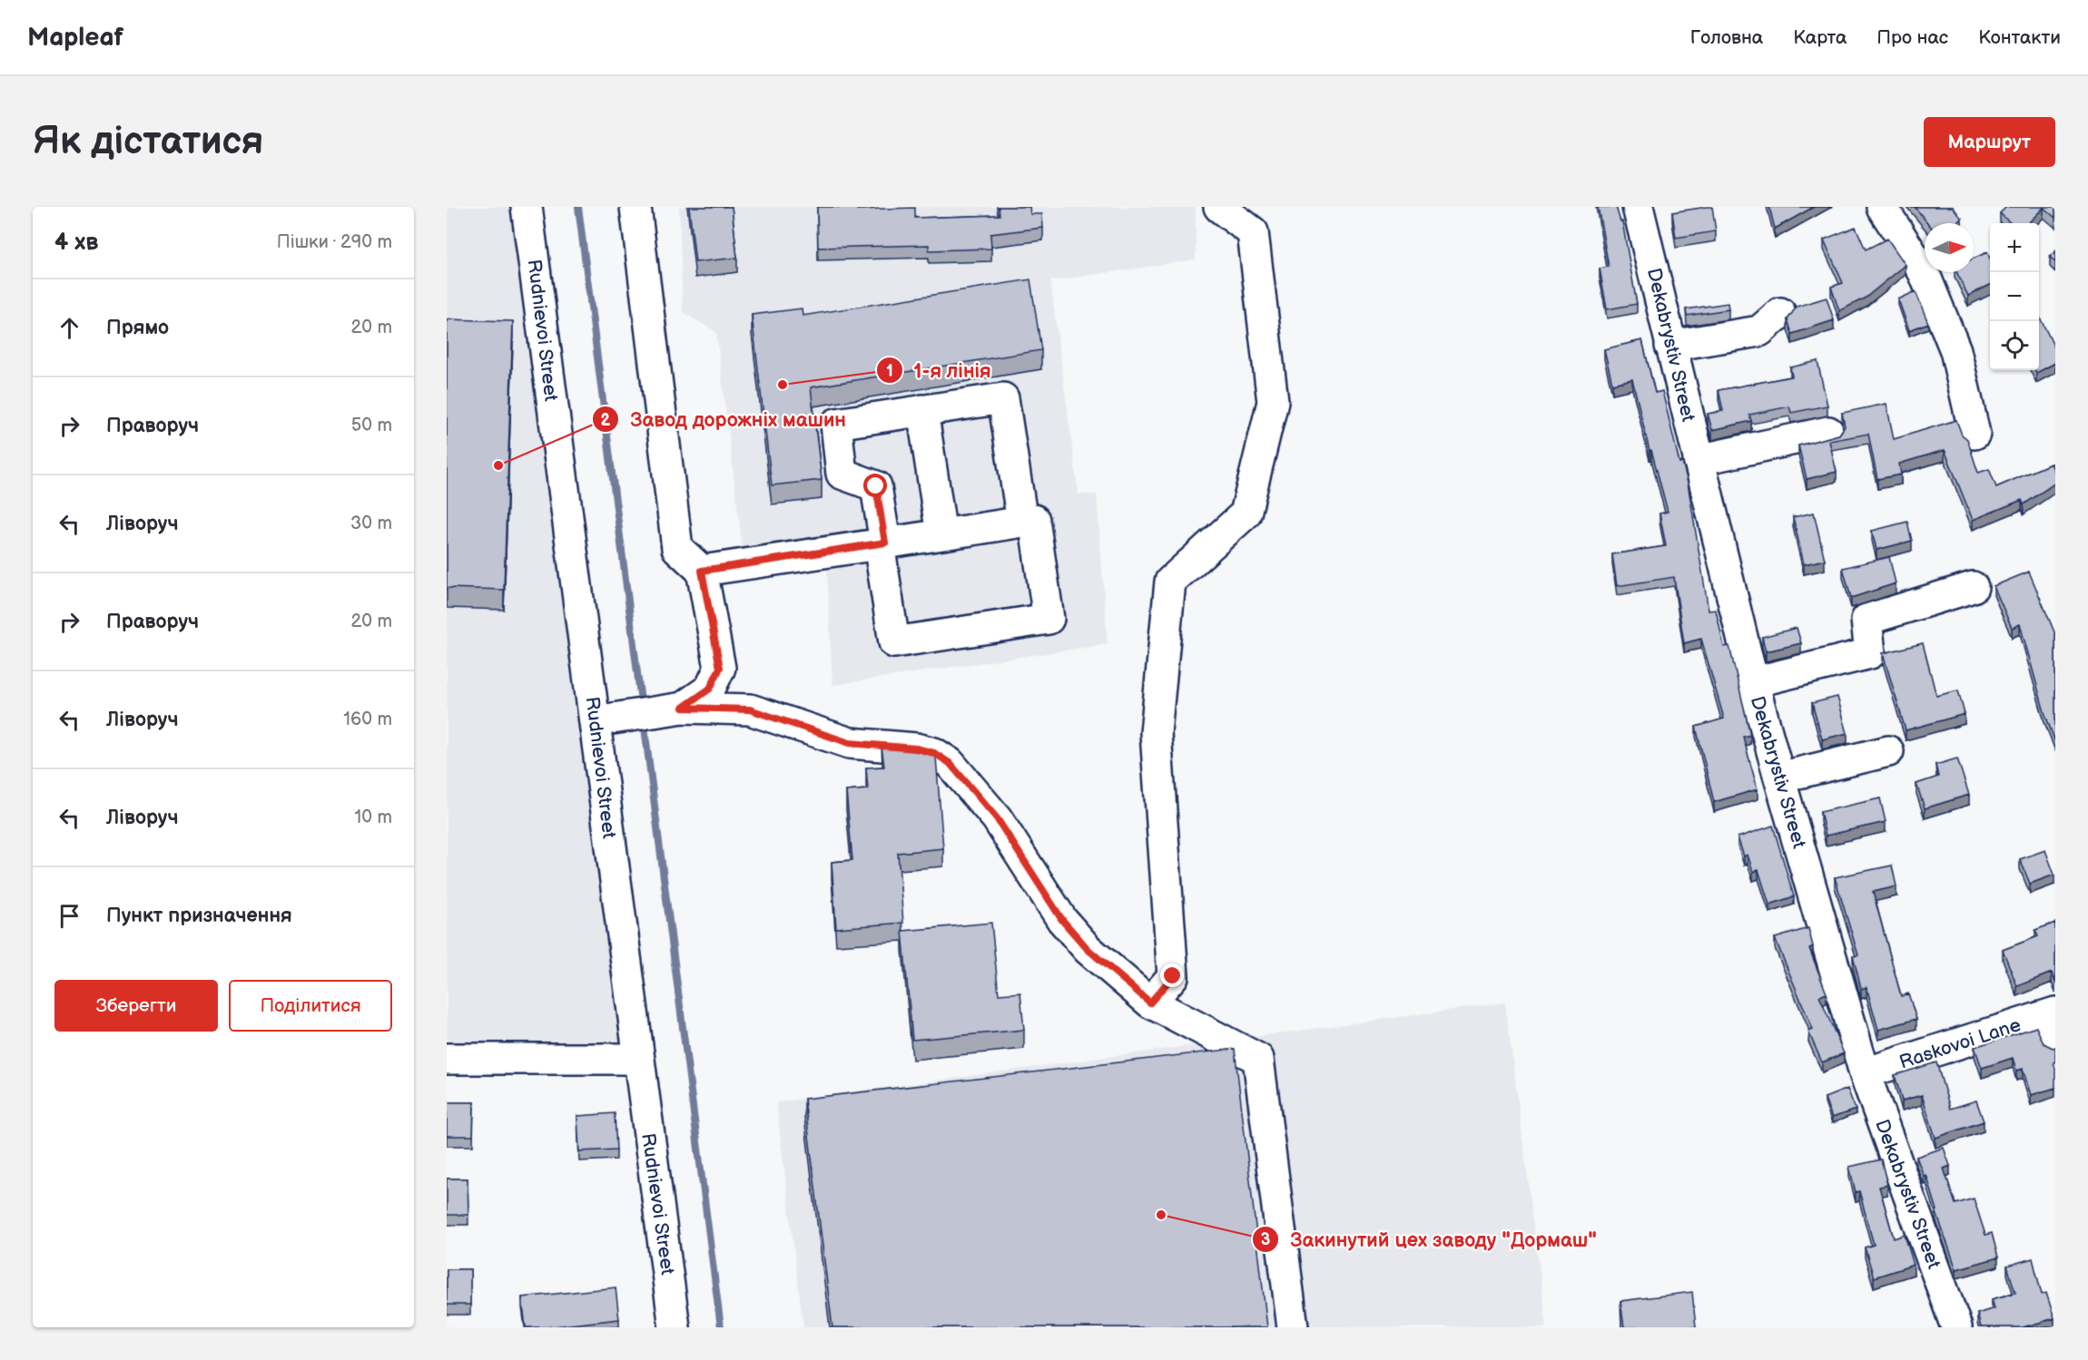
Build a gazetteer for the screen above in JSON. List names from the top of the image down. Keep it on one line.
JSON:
{"streets":{"street":["Rudnievoi Street","Dekabrystiv Street","Raskovoi Lane"]},"crossings":[["Dekabrystiv Street","Raskovoi Lane"]],"places":["1-я лінія","Завод дорожніх машин","Закинутий цех заводу \"Дормаш\""],"north":"right","page":{"header":"Mapleaf","nav":["Головна","Карта","Про нас","Контакти"],"buttons":["Маршрут",["Зберегти","Поділитися"]],"title":"Як дістатися","heading":["4 хв","Пішки · 290 m"],"map_buttons":["+","−"],"list":[["Прямо","20 m"],["Праворуч","50 m"],["Ліворуч","30 m"],["Праворуч","20 m"],["Ліворуч","160 m"],["Ліворуч","10 m"],"Пункт призначення"]}}
